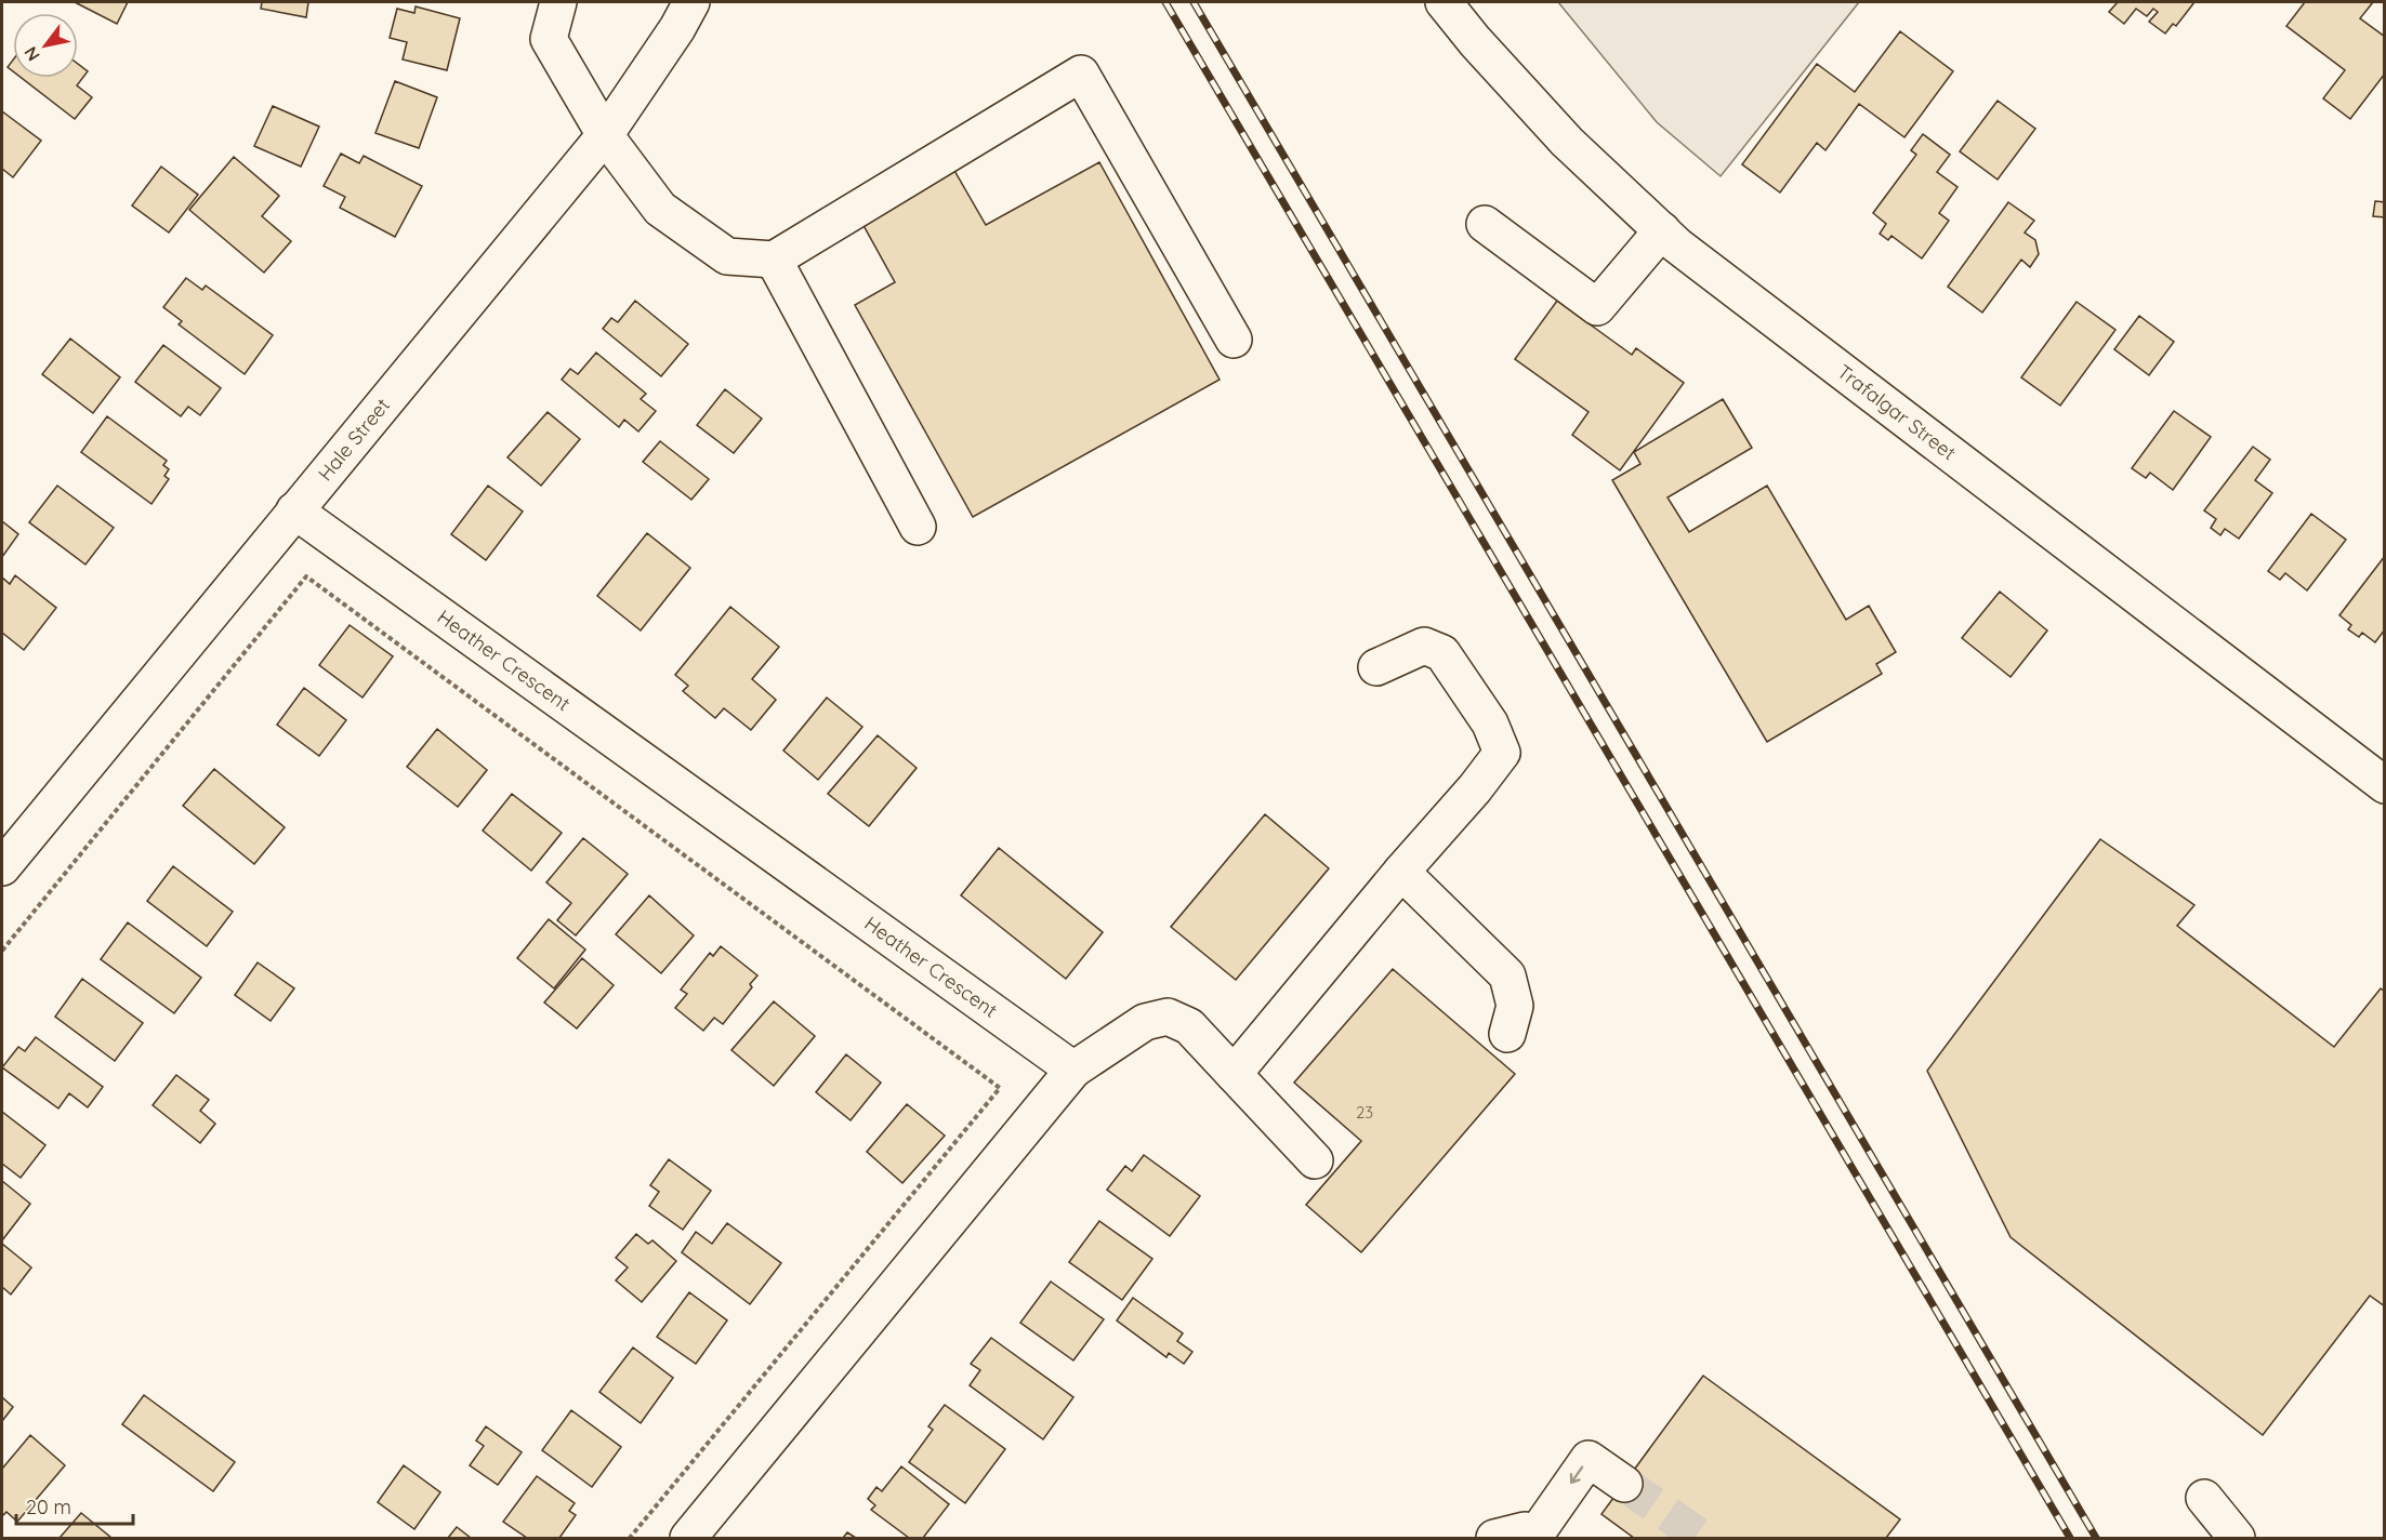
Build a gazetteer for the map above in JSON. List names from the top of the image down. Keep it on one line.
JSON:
{"streets":{"street":["Trafalgar Street","Hale Street","Heather Crescent"]},"crossings":[["Hale Street","Heather Crescent"]],"house_numbers":["23"],"scale_bar":"20 m","north":"bottom left"}
